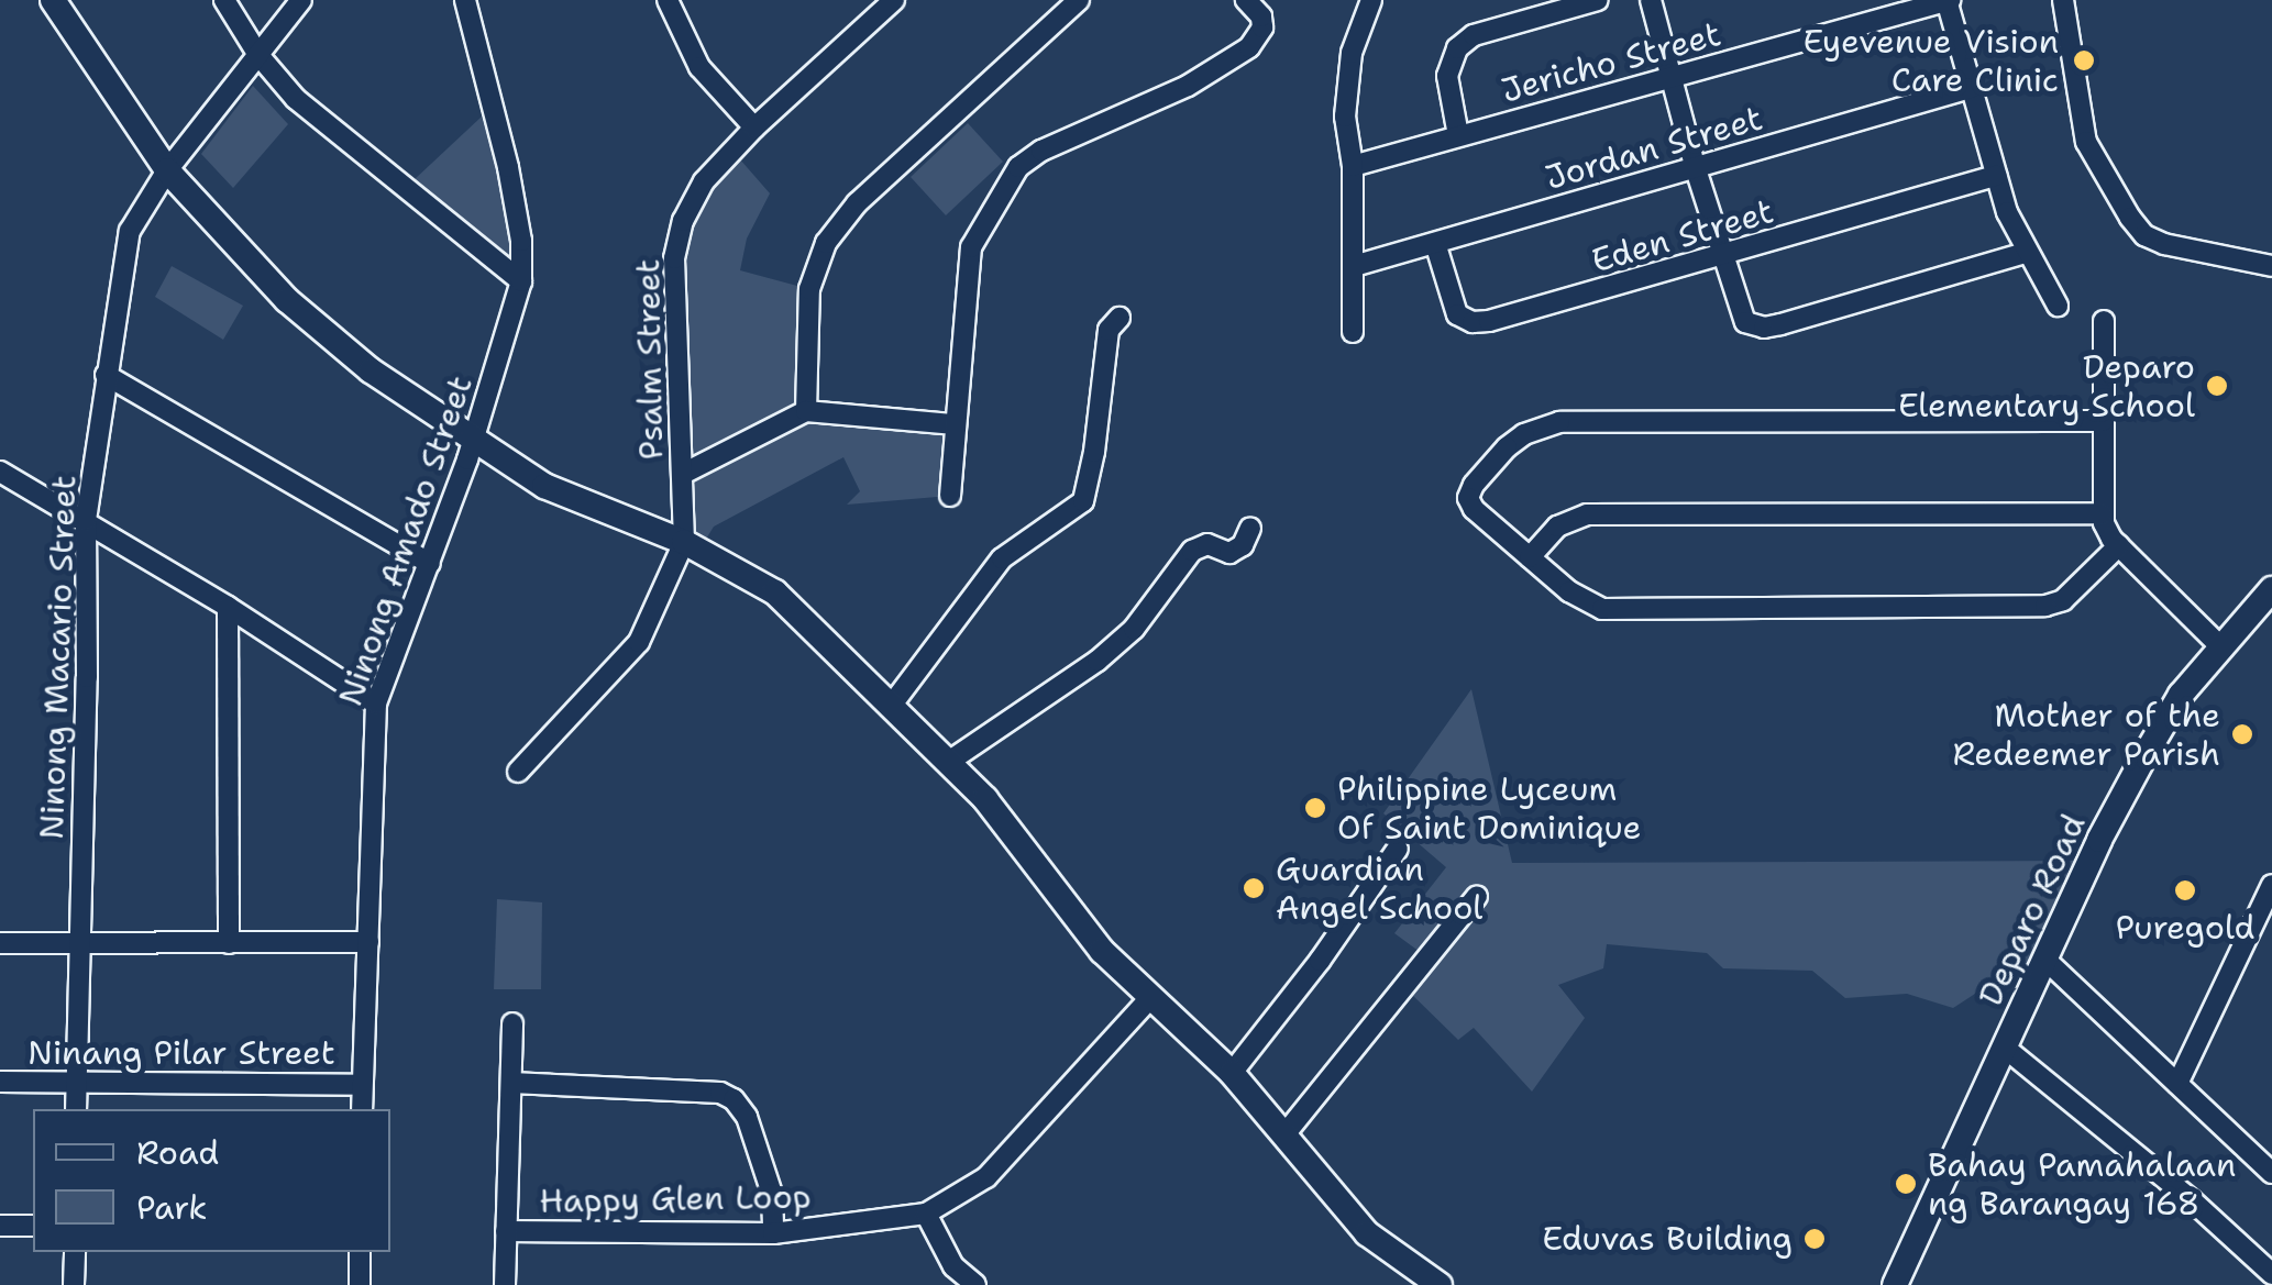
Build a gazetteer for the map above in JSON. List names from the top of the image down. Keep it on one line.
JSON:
{"streets":{"main road":["Deparo Road"],"street":["Jericho Street","Jordan Street","Eden Street","Psalm Street","Ninong Amado Street","Ninong Macario Street","Ninang Pilar Street","Happy Glen Loop"]},"crossings":[["Jordan Street","Eden Street"],["Ninong Amado Street","Ninang Pilar Street"],["Ninong Macario Street","Ninang Pilar Street"]],"places":["Eyevenue Vision Care Clinic","Deparo Elementary School","Mother of the Redeemer Parish","Philippine Lyceum Of Saint Dominique","Guardian Angel School","Puregold","Bahay Pamahalaan ng Barangay 168","Eduvas Building"],"legend":["Road","Park"]}
